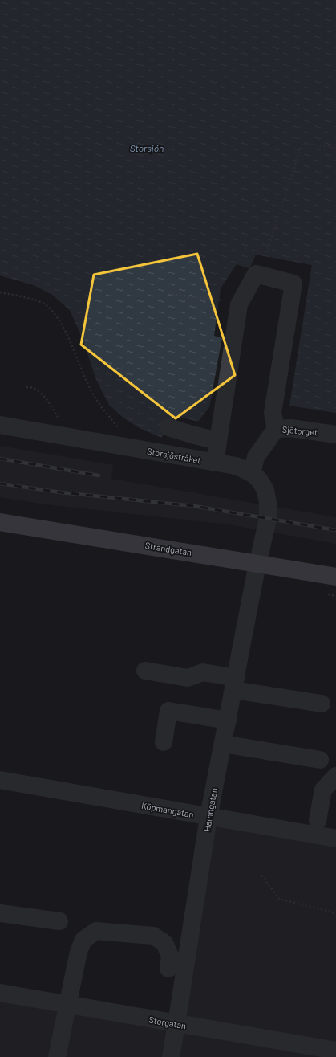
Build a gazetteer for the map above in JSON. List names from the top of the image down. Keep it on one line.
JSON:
{"streets":{"main road":["Strandgatan"],"street":["Sjötorget","Storsjöstråket","Köpmangatan","Hamngatan","Storgatan"]},"crossings":[["Sjötorget","Storsjöstråket"],["Storsjöstråket","Strandgatan"],["Storsjöstråket","Hamngatan"],["Strandgatan","Hamngatan"],["Köpmangatan","Hamngatan"],["Hamngatan","Storgatan"]],"water":["Storsjön"]}
